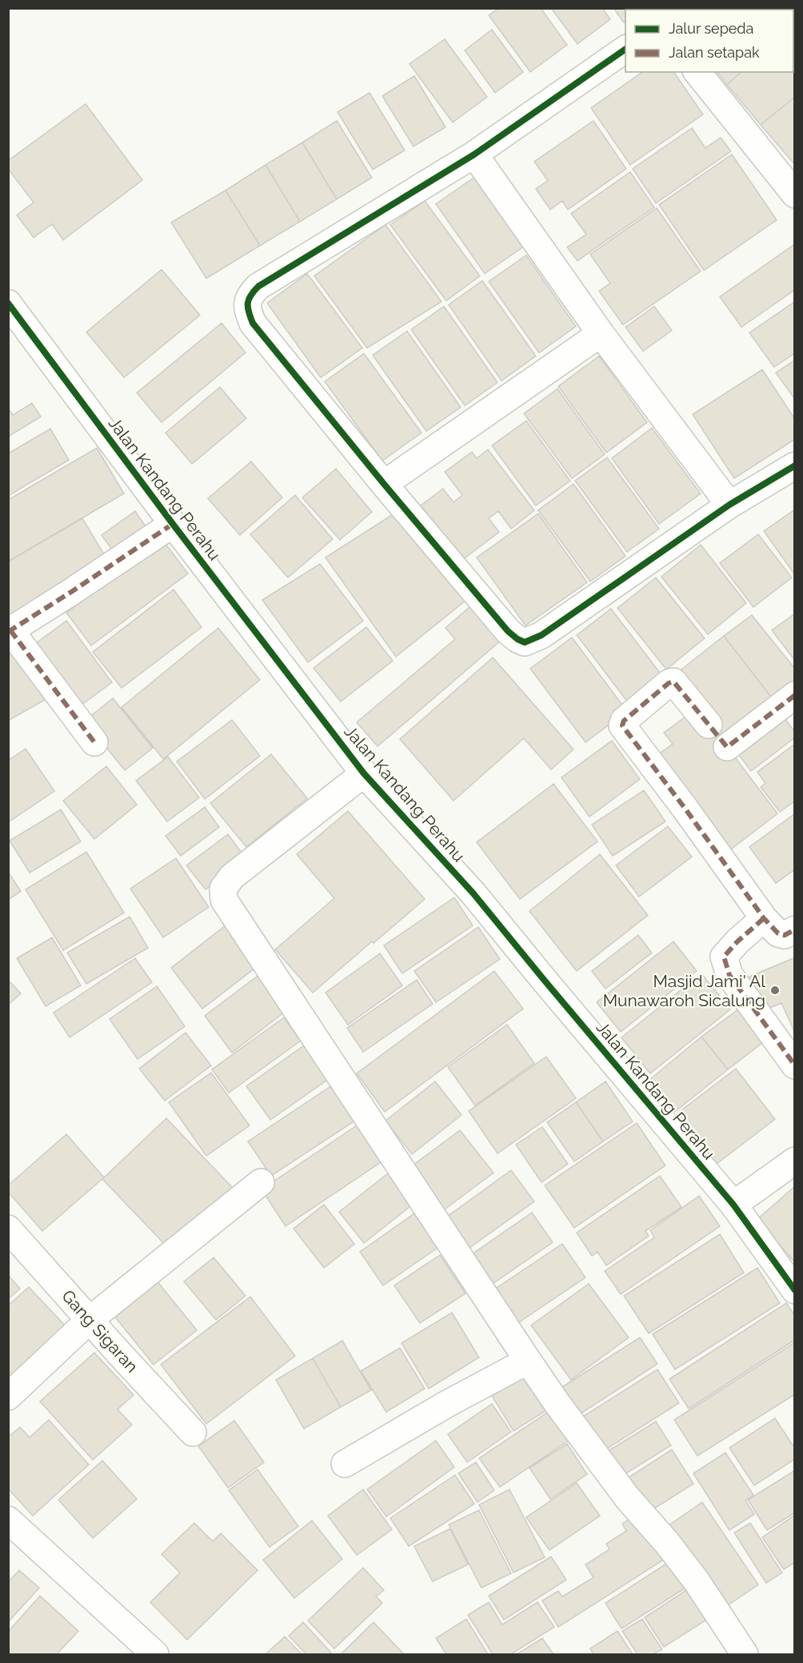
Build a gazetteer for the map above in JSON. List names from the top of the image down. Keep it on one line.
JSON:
{"streets":{"street":["Jalan Kandang Perahu","Gang Sigaran"]},"places":["Masjid Jami' Al Munawaroh Sicalung"],"legend":["Jalur sepeda","Jalan setapak"]}
